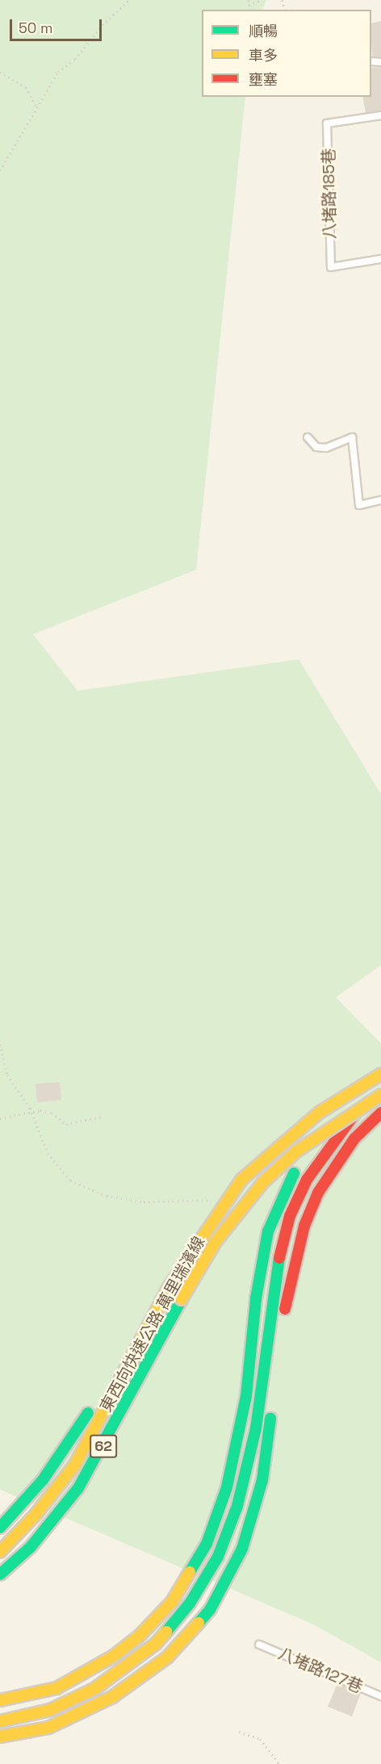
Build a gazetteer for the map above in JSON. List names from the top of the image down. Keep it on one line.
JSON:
{"streets":{"highway":["東西向快速公路 萬里瑞濱線","62"],"lane":["八堵路185巷","八堵路127巷"]},"legend":["順暢","車多","壅塞"],"scale_bar":"50 m"}
